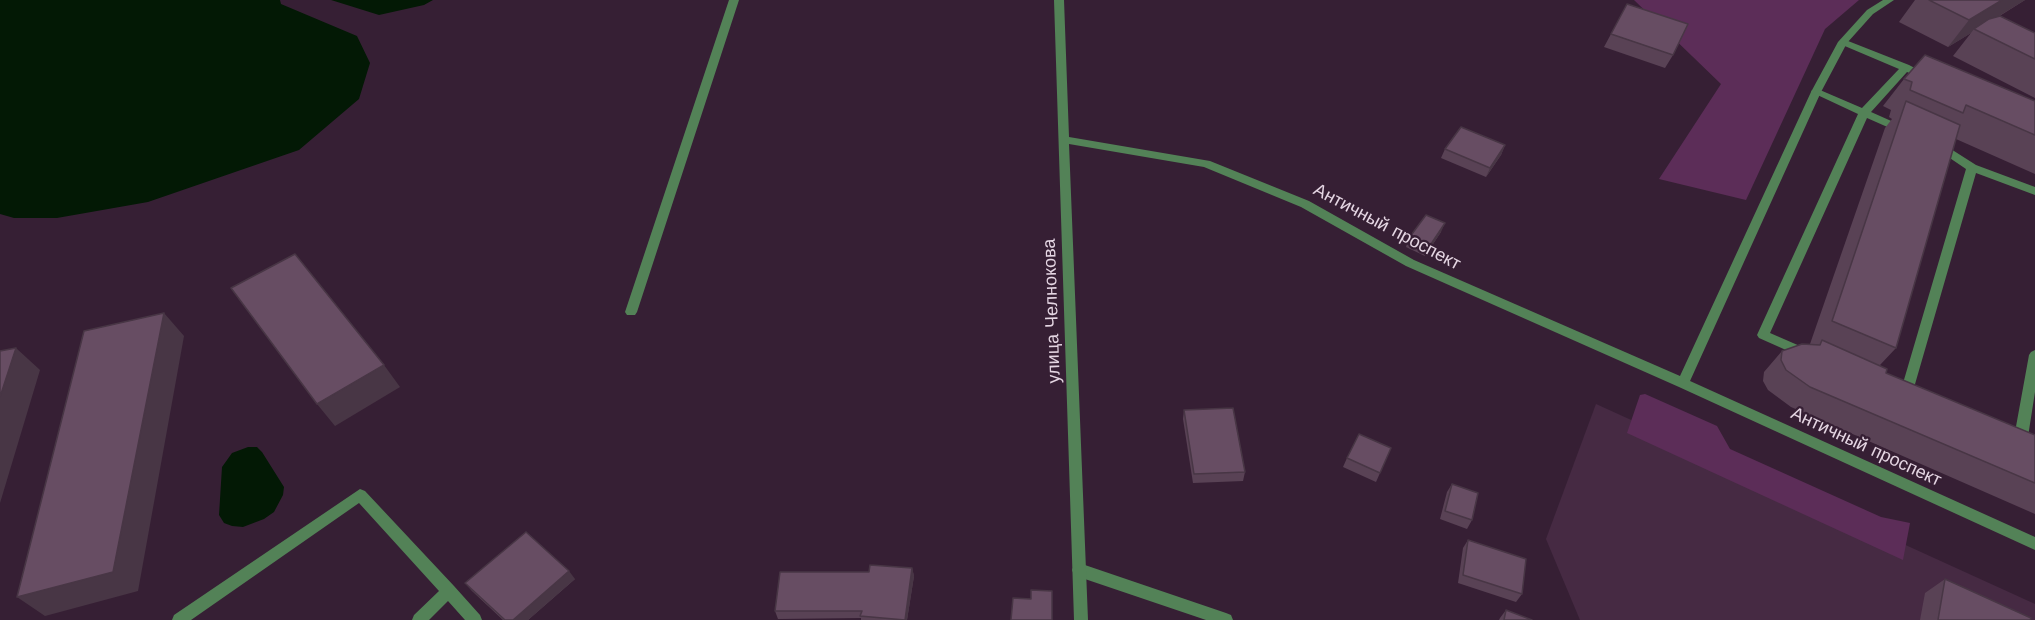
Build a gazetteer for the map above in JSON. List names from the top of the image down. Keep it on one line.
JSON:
{"streets":{"street":["Античный проспект","улица Челнокова"]},"crossings":[["Античный проспект","улица Челнокова"]]}
